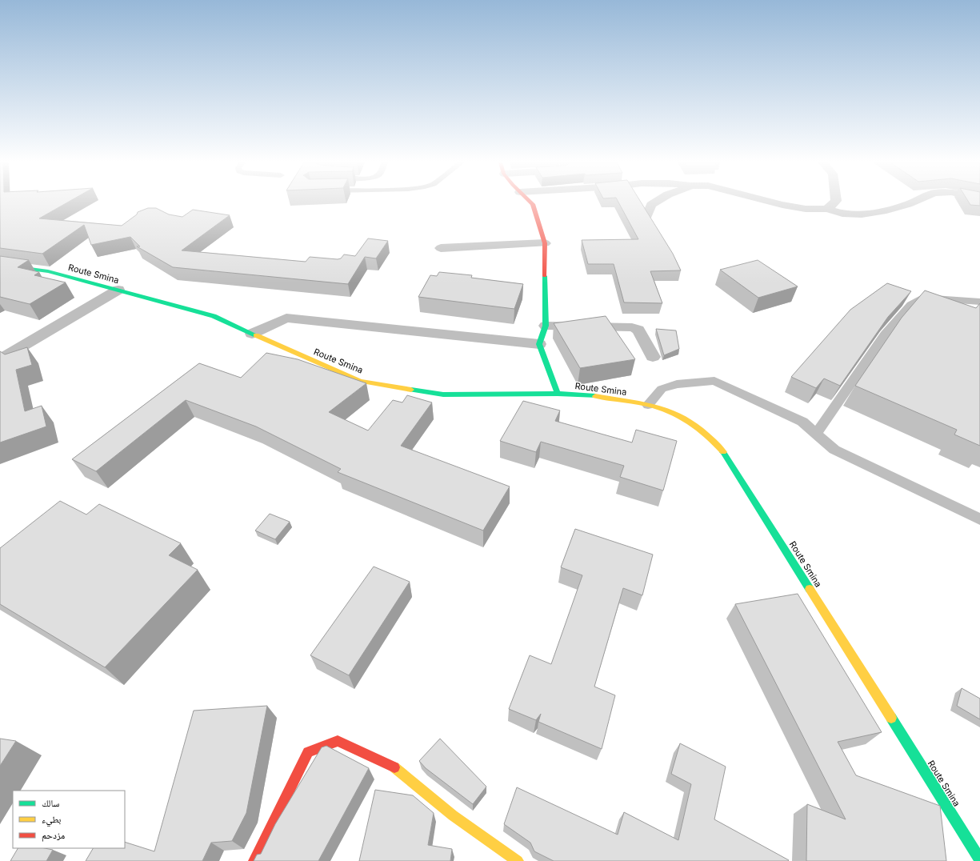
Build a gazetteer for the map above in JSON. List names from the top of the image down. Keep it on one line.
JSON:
{"streets":{"street":["Route Smina"]},"legend":["سالك","بطيء","مزدحم"]}
